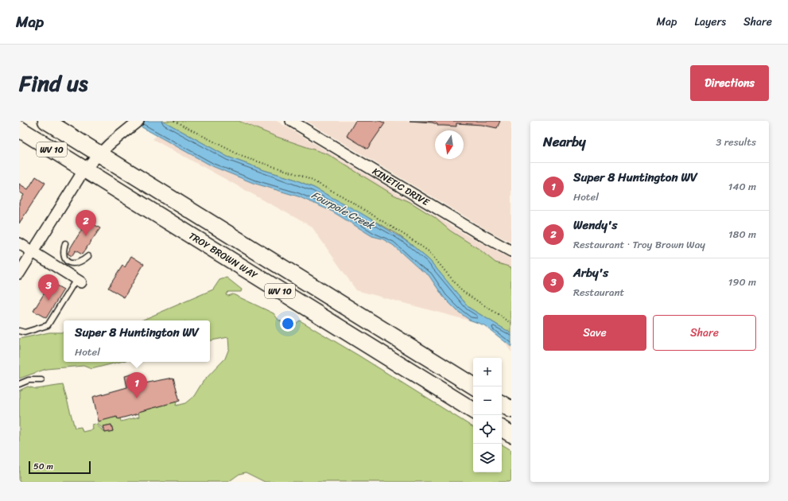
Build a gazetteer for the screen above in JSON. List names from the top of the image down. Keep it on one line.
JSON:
{"streets":{"main road":["WV 10","TROY BROWN WAY"],"street":["KINETIC DRIVE"]},"water":["Fourpole Creek"],"scale_bar":"50 m","north":"bottom","page":{"header":"Map","nav":["Map","Layers","Share"],"title":"Find us","buttons":["Directions",["Save","Share"]],"heading":["Nearby","3 results"],"list":[{"mark":"1","name":"Super 8 Huntington WV","note":"Hotel","value":"140 m"},{"mark":"2","name":"Wendy's","note":"Restaurant · Troy Brown Way","value":"180 m"},{"mark":"3","name":"Arby's","note":"Restaurant","value":"190 m"}],"pins":["2","3","1"],"popup":["Super 8 Huntington WV","Hotel"],"map_buttons":["+","−"],"scale":"50 m"}}
